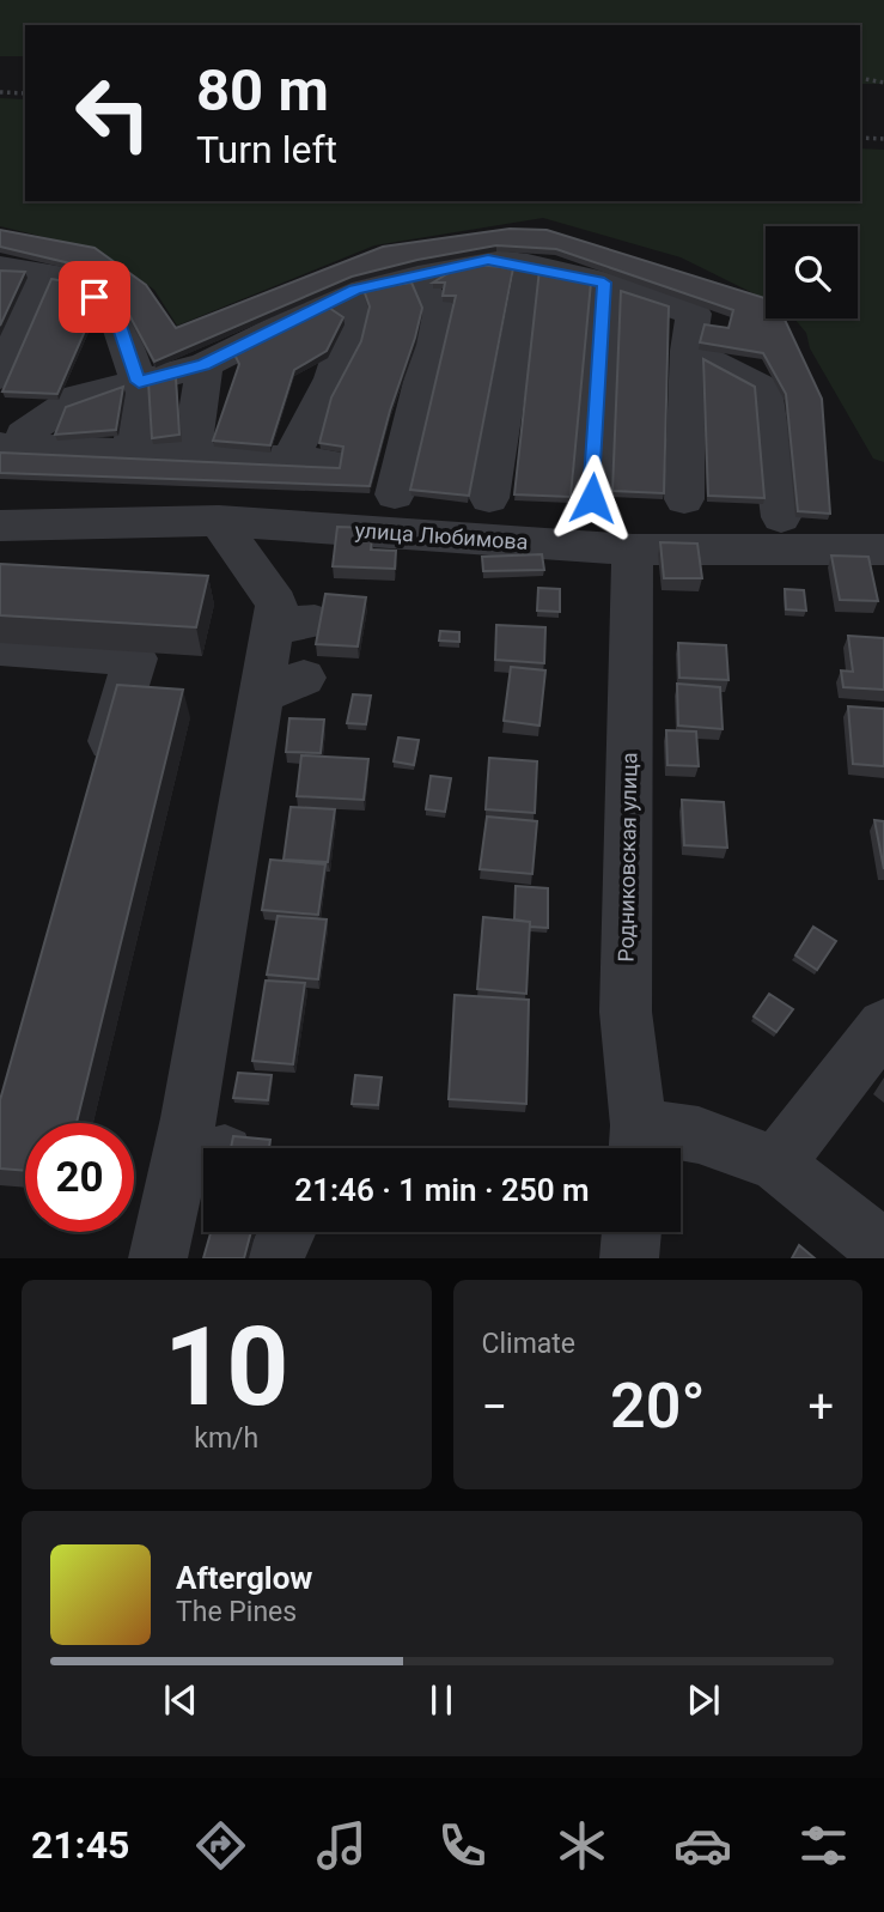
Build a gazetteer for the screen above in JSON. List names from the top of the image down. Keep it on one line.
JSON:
{"streets":{"street":["улица Любимова","Родниковская улица"]},"crossings":[["улица Любимова","Родниковская улица"]],"page":{"turn":["80 m","Turn left"],"limit":"20","trip":"21:46 · 1 min · 250 m","tile":[["10","km/h"],"Climate"],"heat":["−","20°","+"],"song":["Afterglow","The Pines"],"tabs":"21:45"}}
